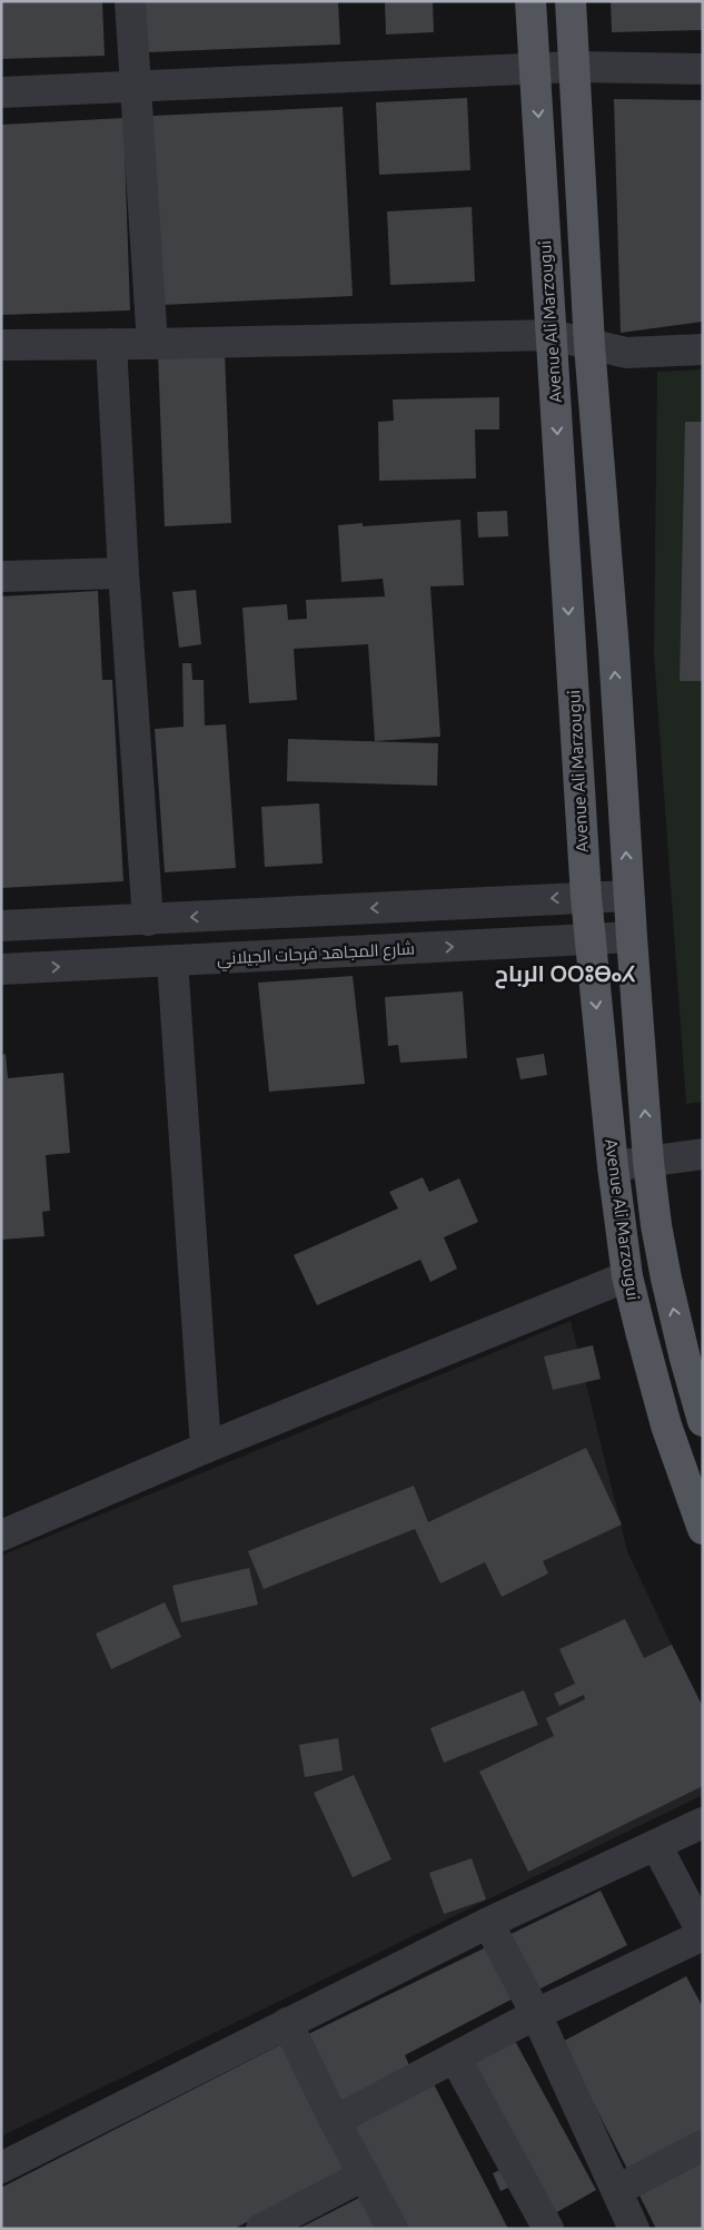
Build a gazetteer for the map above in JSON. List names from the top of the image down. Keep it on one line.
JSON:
{"streets":{"main road":["Avenue Ali Marzougui"],"street":["شارع المجاهد فرحات الجيلاني"]},"crossings":[["Avenue Ali Marzougui","شارع المجاهد فرحات الجيلاني"]],"districts":["الرباح ⵔⵔⵓⴱⴰⵃ"]}
